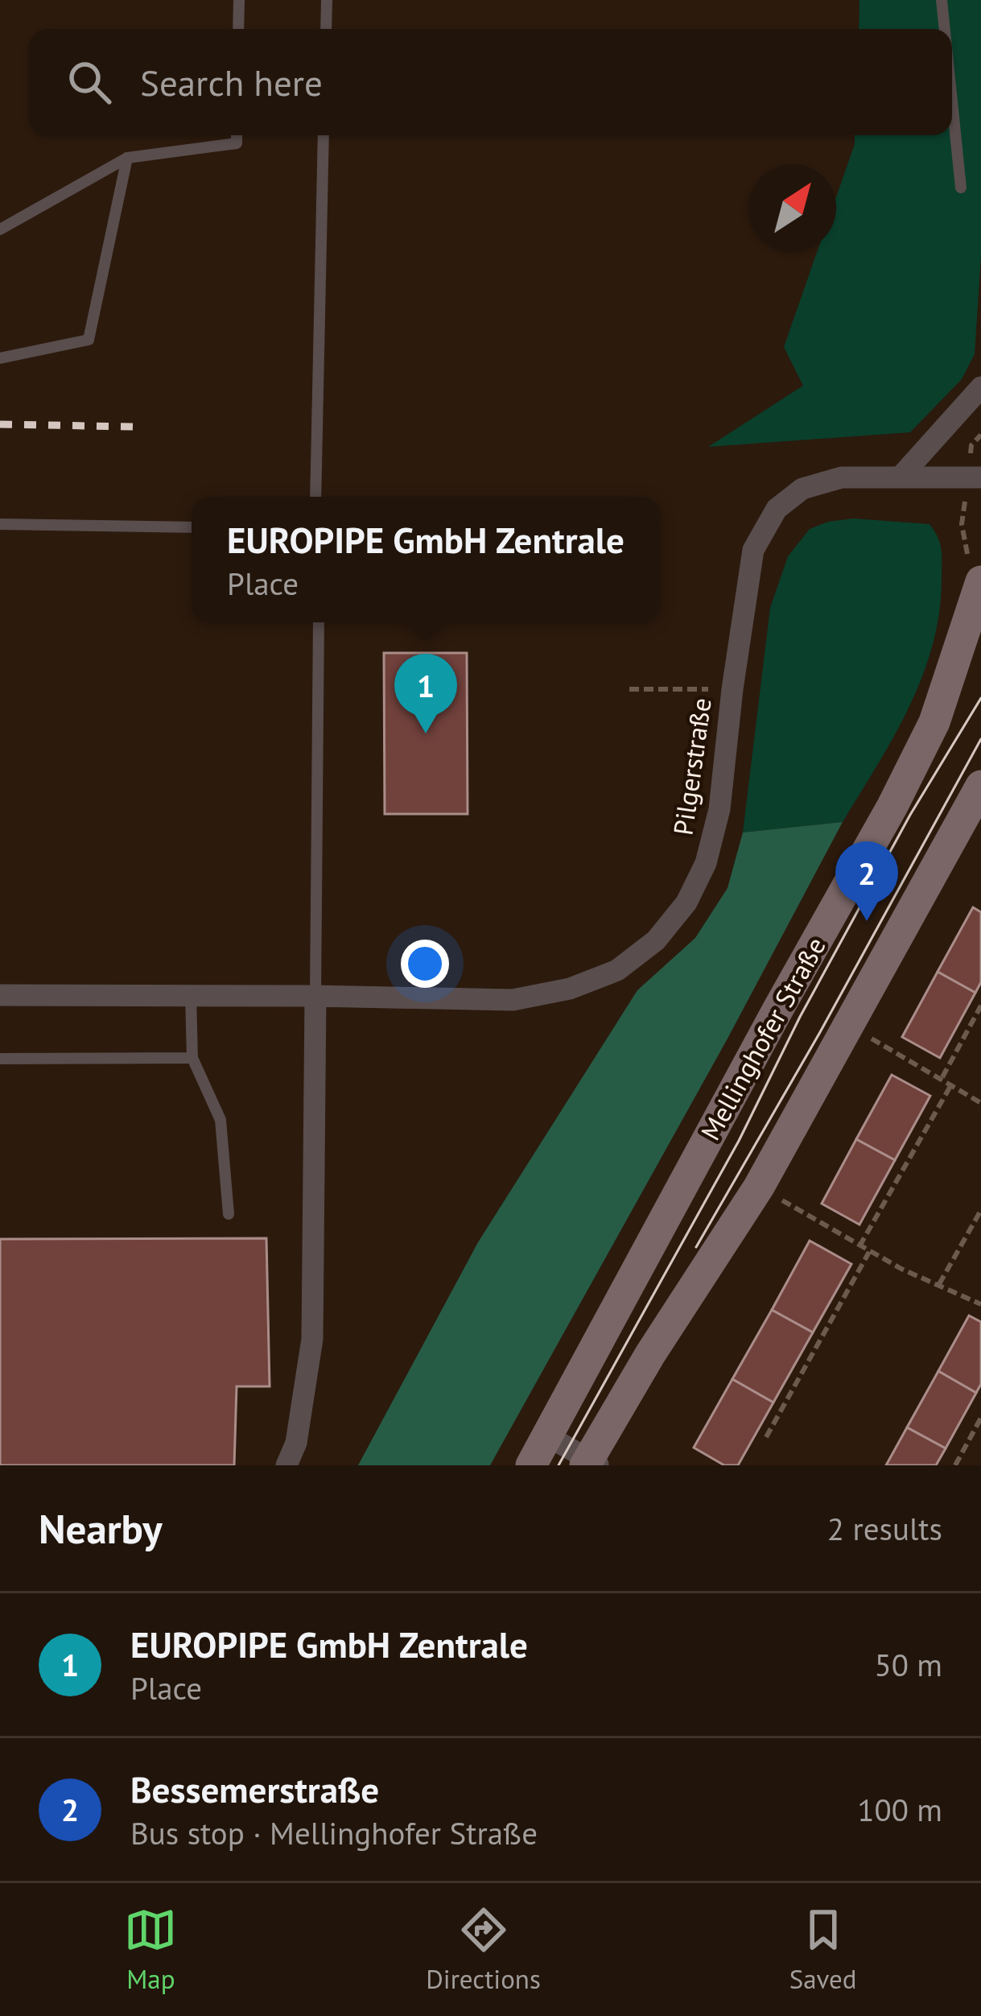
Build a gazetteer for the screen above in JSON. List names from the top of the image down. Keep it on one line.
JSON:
{"streets":{"main road":["Mellinghofer Straße"],"street":["Pilgerstraße"]},"north":"top right","page":{"search":"Search here","popup":["EUROPIPE GmbH Zentrale","Place"],"pins":["1","2"],"heading":["Nearby","2 results"],"list":[{"mark":"1","name":"EUROPIPE GmbH Zentrale","note":"Place","value":"50 m"},{"mark":"2","name":"Bessemerstraße","note":"Bus stop · Mellinghofer Straße","value":"100 m"}],"nav":["Map","Directions","Saved"]}}
